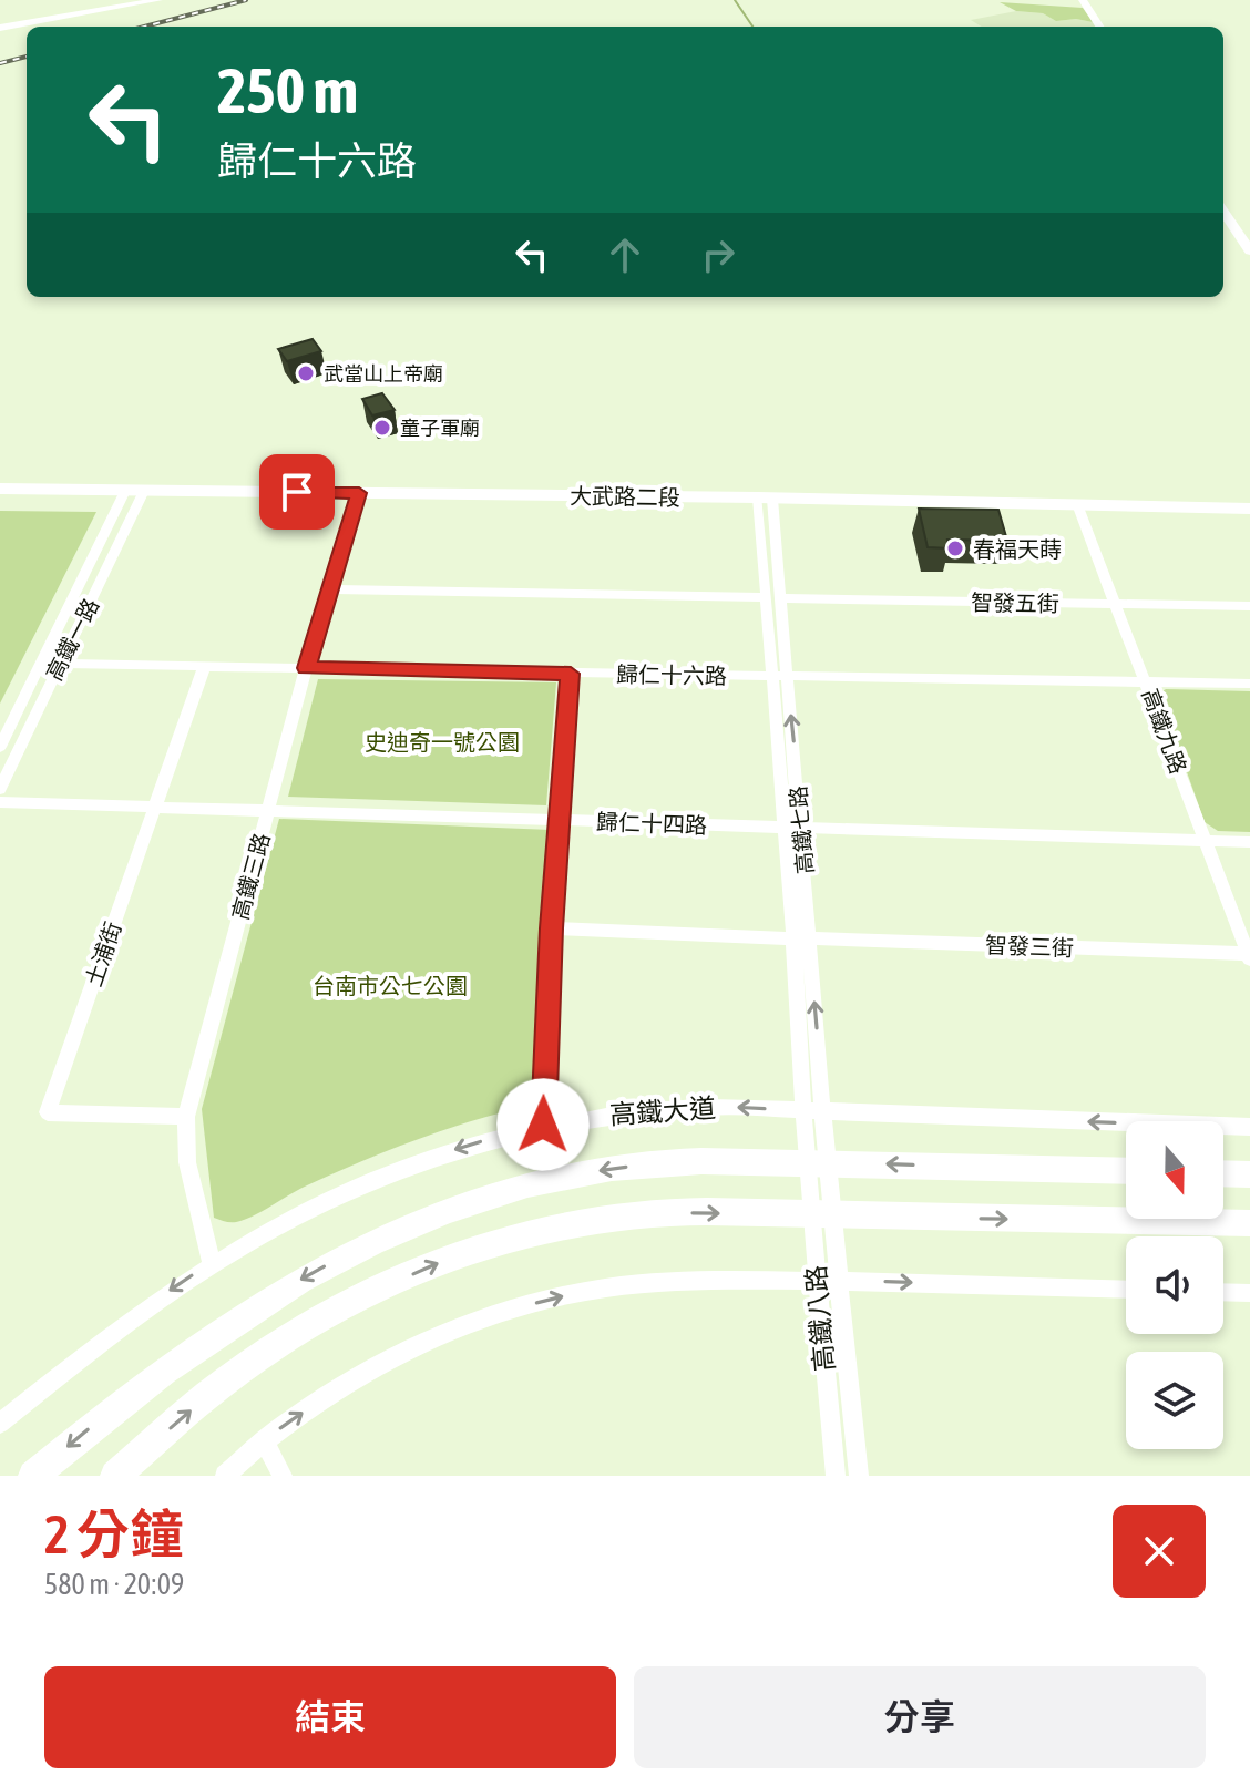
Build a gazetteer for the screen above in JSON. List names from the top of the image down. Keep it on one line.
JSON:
{"streets":{"street":["大武路二段","智發五街","高鐵一路","歸仁十六路","高鐵九路","歸仁十四路","高鐵七路","高鐵三路","智發三街","土浦街","高鐵大道","高鐵八路"]},"crossings":[["大武路二段","高鐵一路"],["大武路二段","高鐵九路"],["大武路二段","高鐵七路"],["大武路二段","高鐵三路"],["智發五街","高鐵九路"],["智發五街","高鐵七路"],["智發五街","高鐵三路"],["高鐵一路","歸仁十六路"],["歸仁十六路","高鐵九路"],["歸仁十六路","高鐵七路"],["歸仁十六路","高鐵三路"],["歸仁十六路","土浦街"],["高鐵九路","歸仁十四路"],["高鐵九路","智發三街"],["歸仁十四路","高鐵七路"],["歸仁十四路","高鐵三路"],["歸仁十四路","土浦街"],["高鐵七路","智發三街"],["高鐵七路","高鐵大道"],["高鐵七路","高鐵八路"],["高鐵三路","土浦街"],["高鐵三路","高鐵大道"]],"parks":["史迪奇一號公園","台南市公七公園"],"places":["武當山上帝廟","童子軍廟","春福天蒔"],"north":"bottom","page":{"turn":["250 m","歸仁十六路"],"heading":["2 分鐘","580 m · 20:09"],"buttons":["結束","分享"]}}
